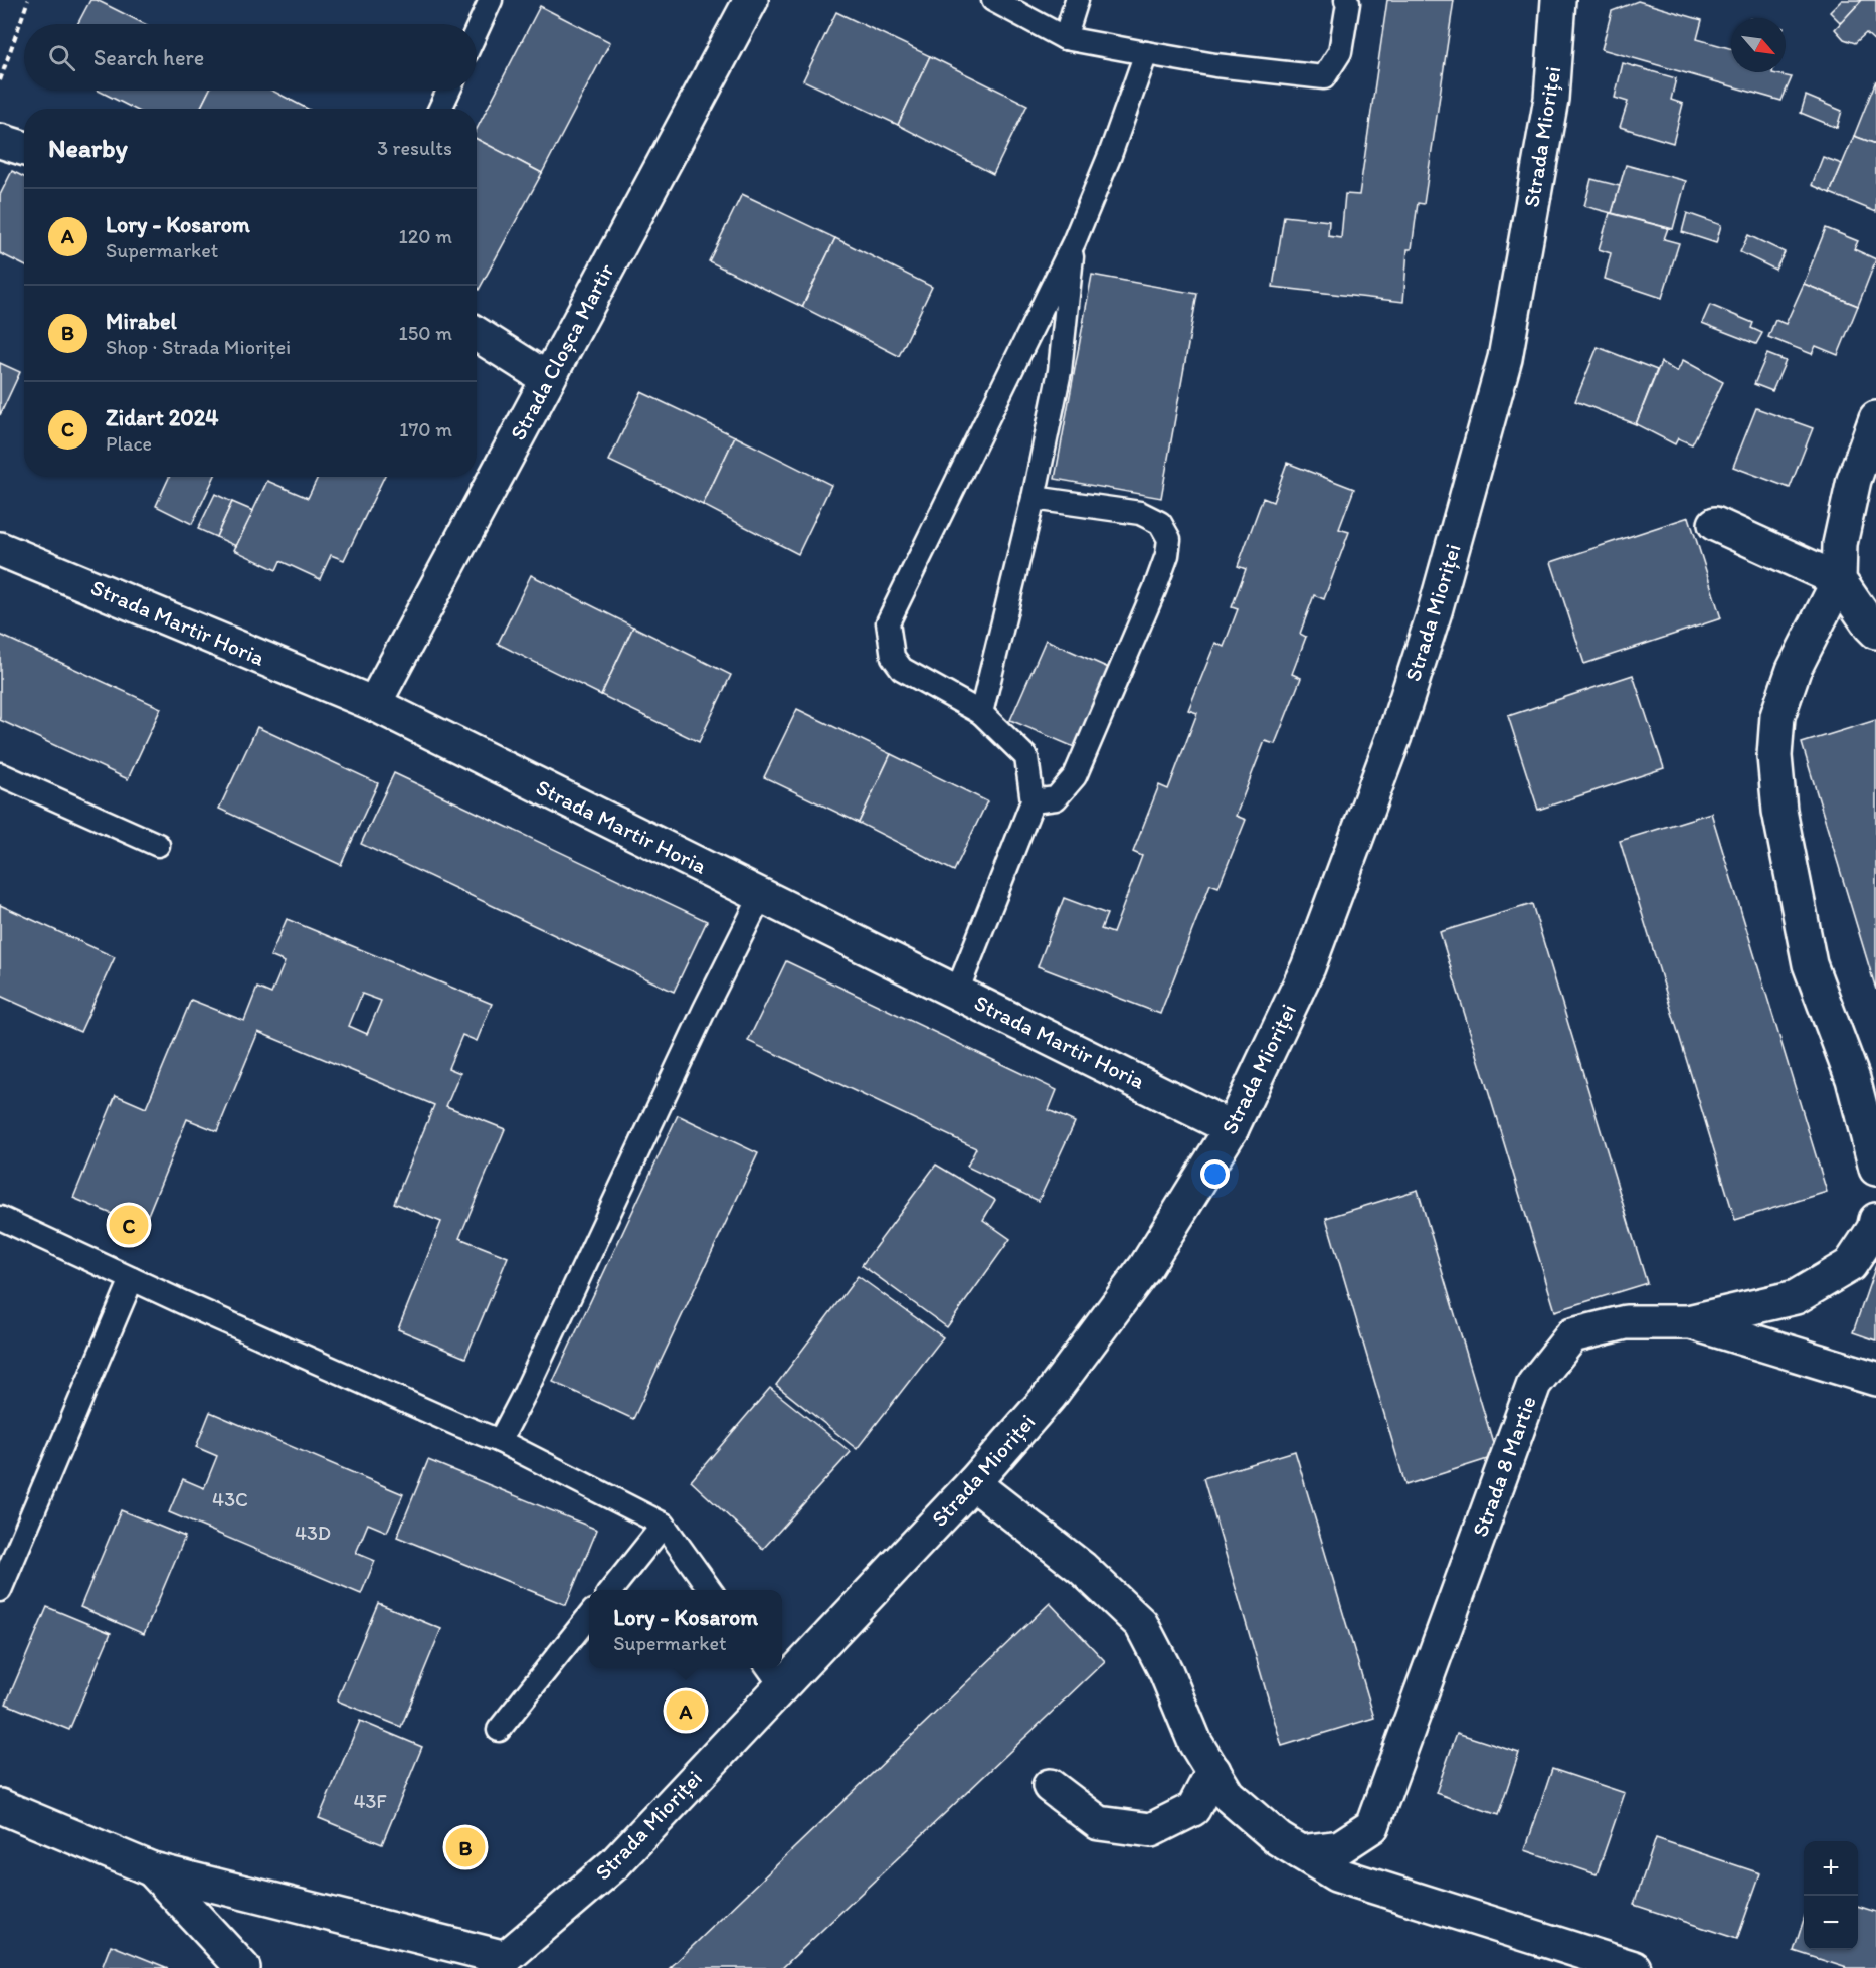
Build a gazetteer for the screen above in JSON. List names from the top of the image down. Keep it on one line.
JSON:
{"streets":{"street":["Strada Mioriței","Strada Cloșca Martir","Strada Martir Horia","Strada 8 Martie"]},"crossings":[["Strada Mioriței","Strada Martir Horia"],["Strada Cloșca Martir","Strada Martir Horia"]],"house_numbers":["43C","43D","43F"],"north":"bottom right","page":{"search":"Search here","heading":["Nearby","3 results"],"list":[{"mark":"A","name":"Lory - Kosarom","note":"Supermarket","value":"120 m"},{"mark":"B","name":"Mirabel","note":"Shop · Strada Mioriței","value":"150 m"},{"mark":"C","name":"Zidart 2024","note":"Place","value":"170 m"}],"pins":["C","A","B"],"popup":["Lory - Kosarom","Supermarket"],"map_buttons":["+","−"]}}
